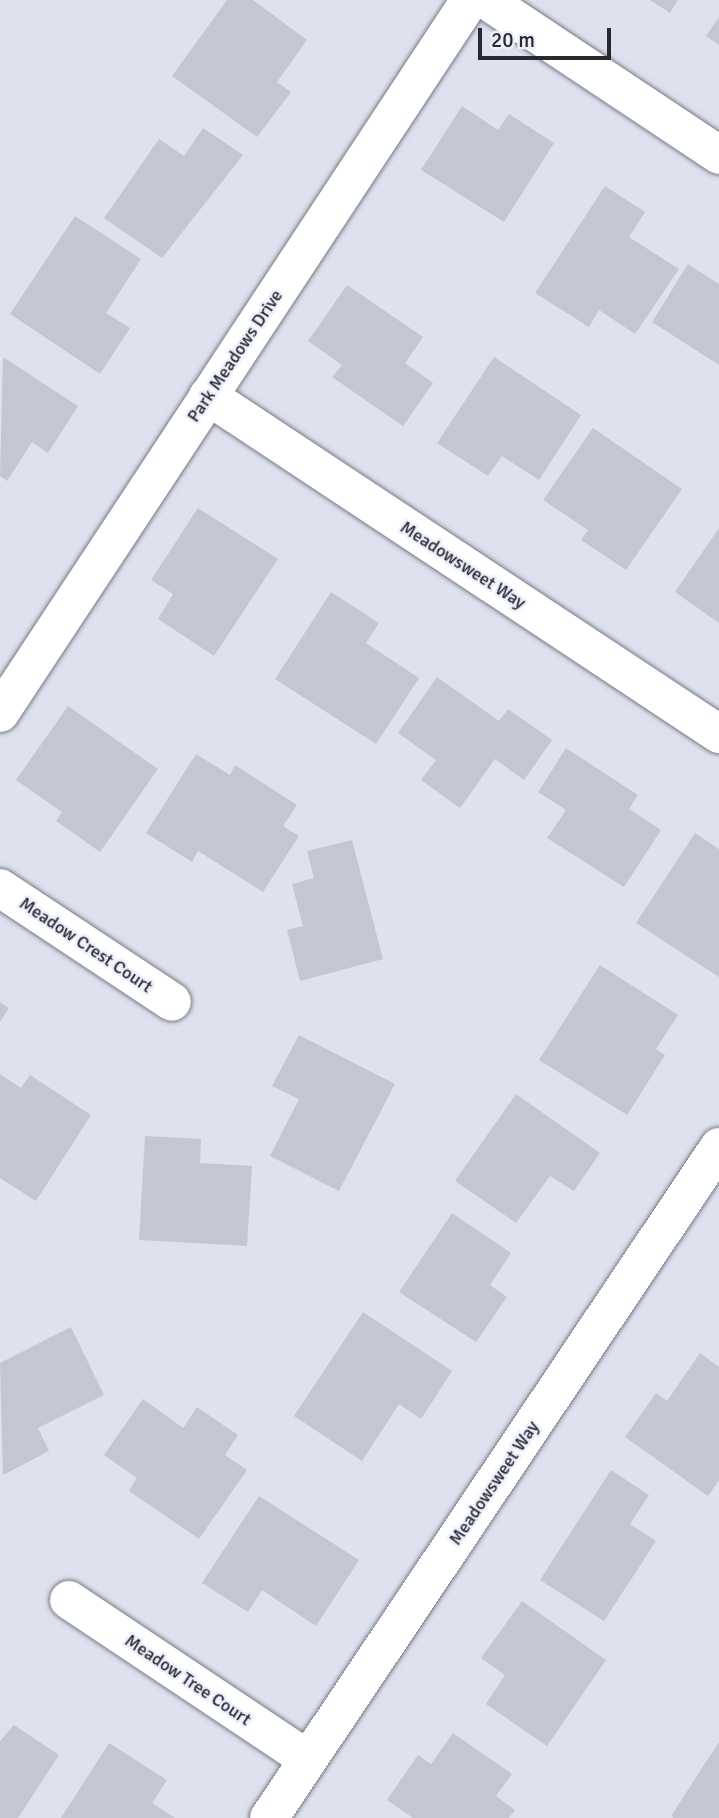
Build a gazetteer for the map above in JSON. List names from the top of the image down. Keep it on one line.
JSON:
{"streets":{"street":["Park Meadows Drive","Meadowsweet Way","Meadow Crest Court","Meadow Tree Court"]},"crossings":[["Park Meadows Drive","Meadowsweet Way"],["Meadowsweet Way","Meadow Tree Court"]],"scale_bar":"20 m"}
